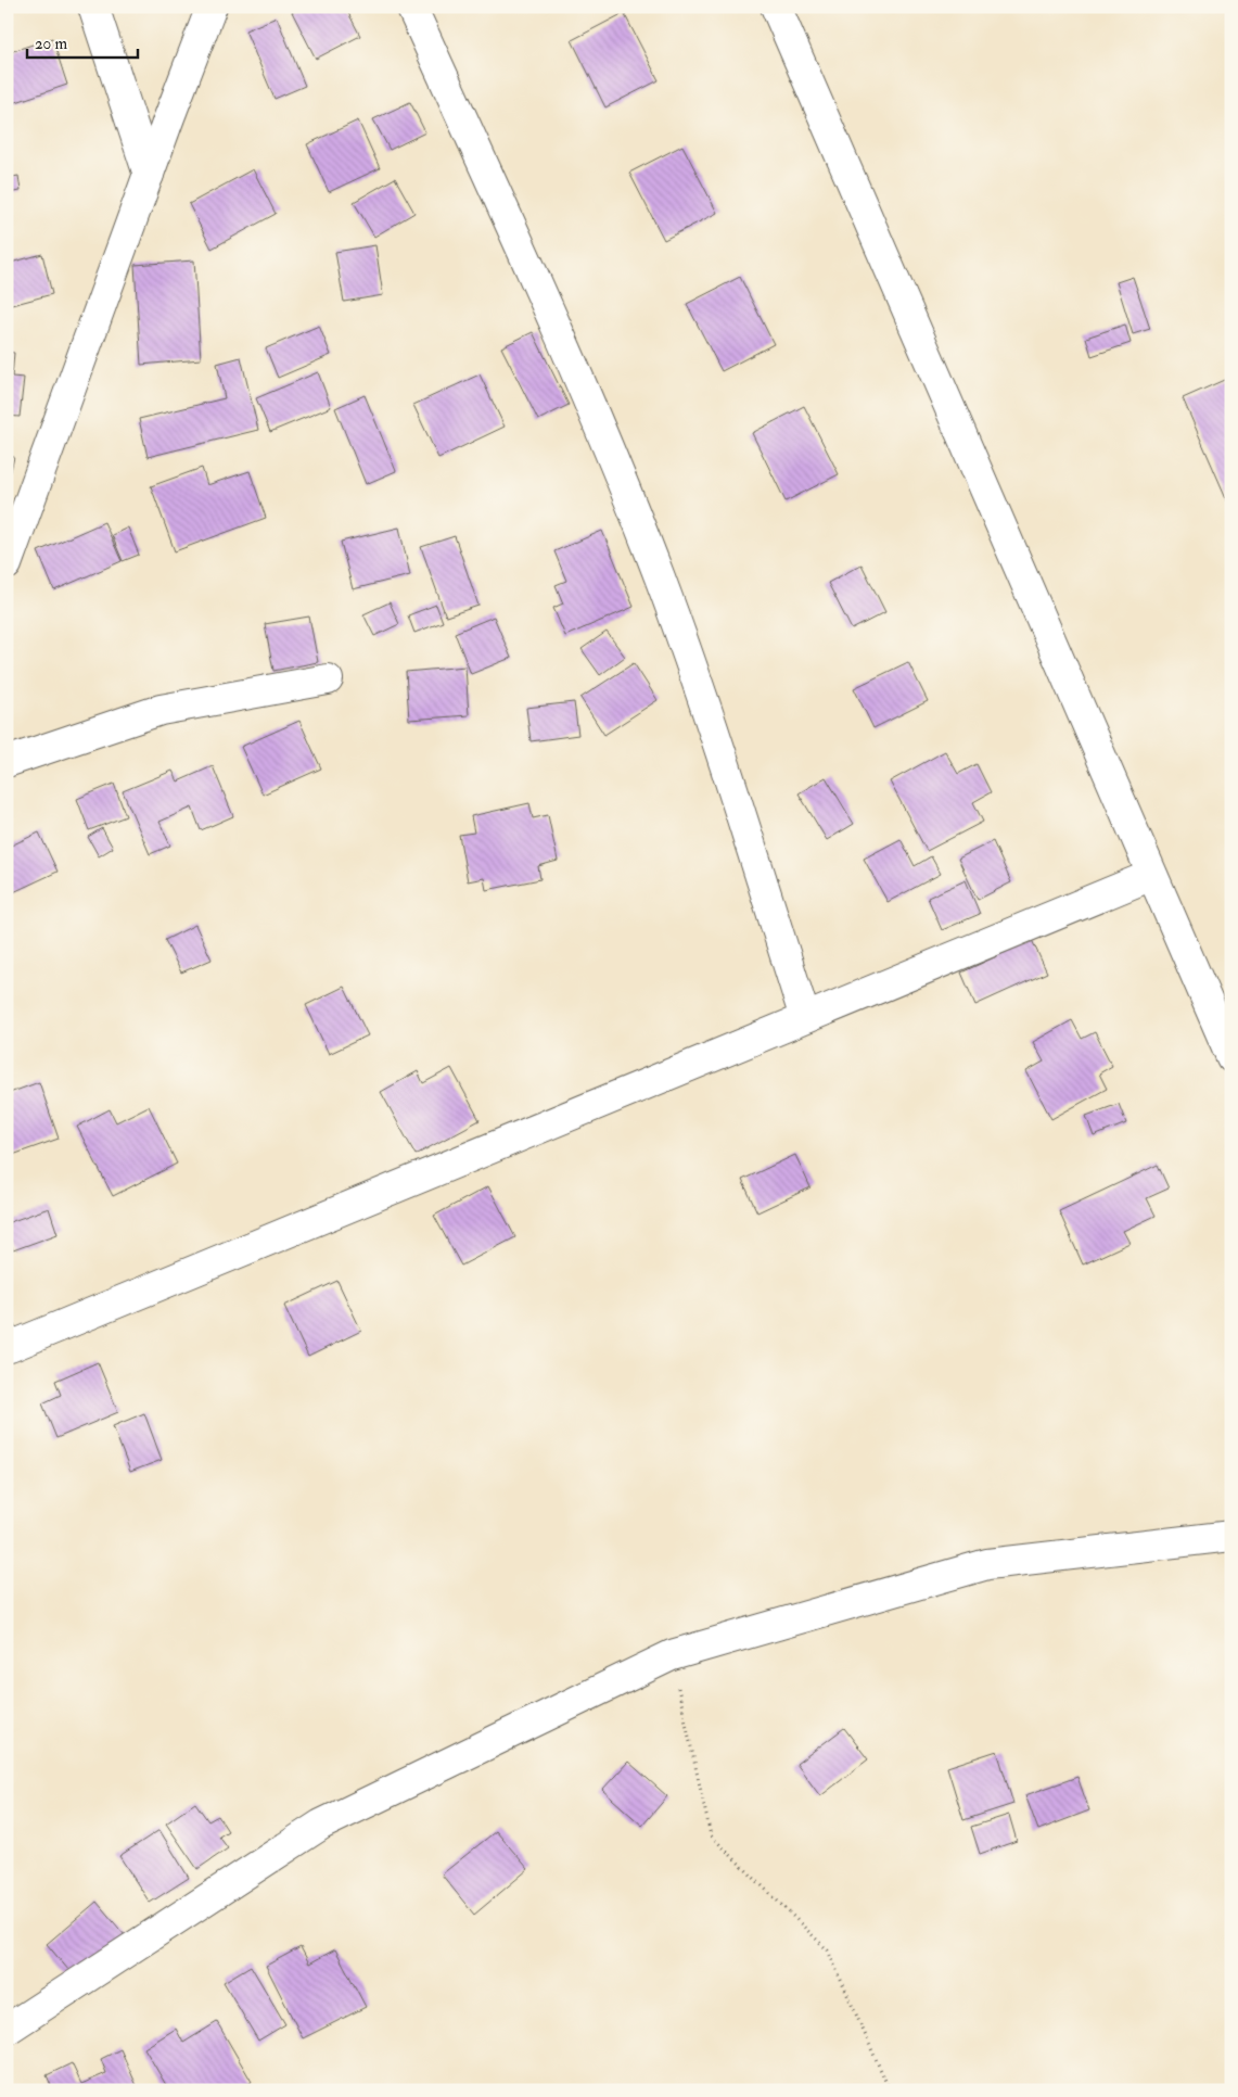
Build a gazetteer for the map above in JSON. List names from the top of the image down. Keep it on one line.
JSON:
{"scale_bar":"20 m"}
